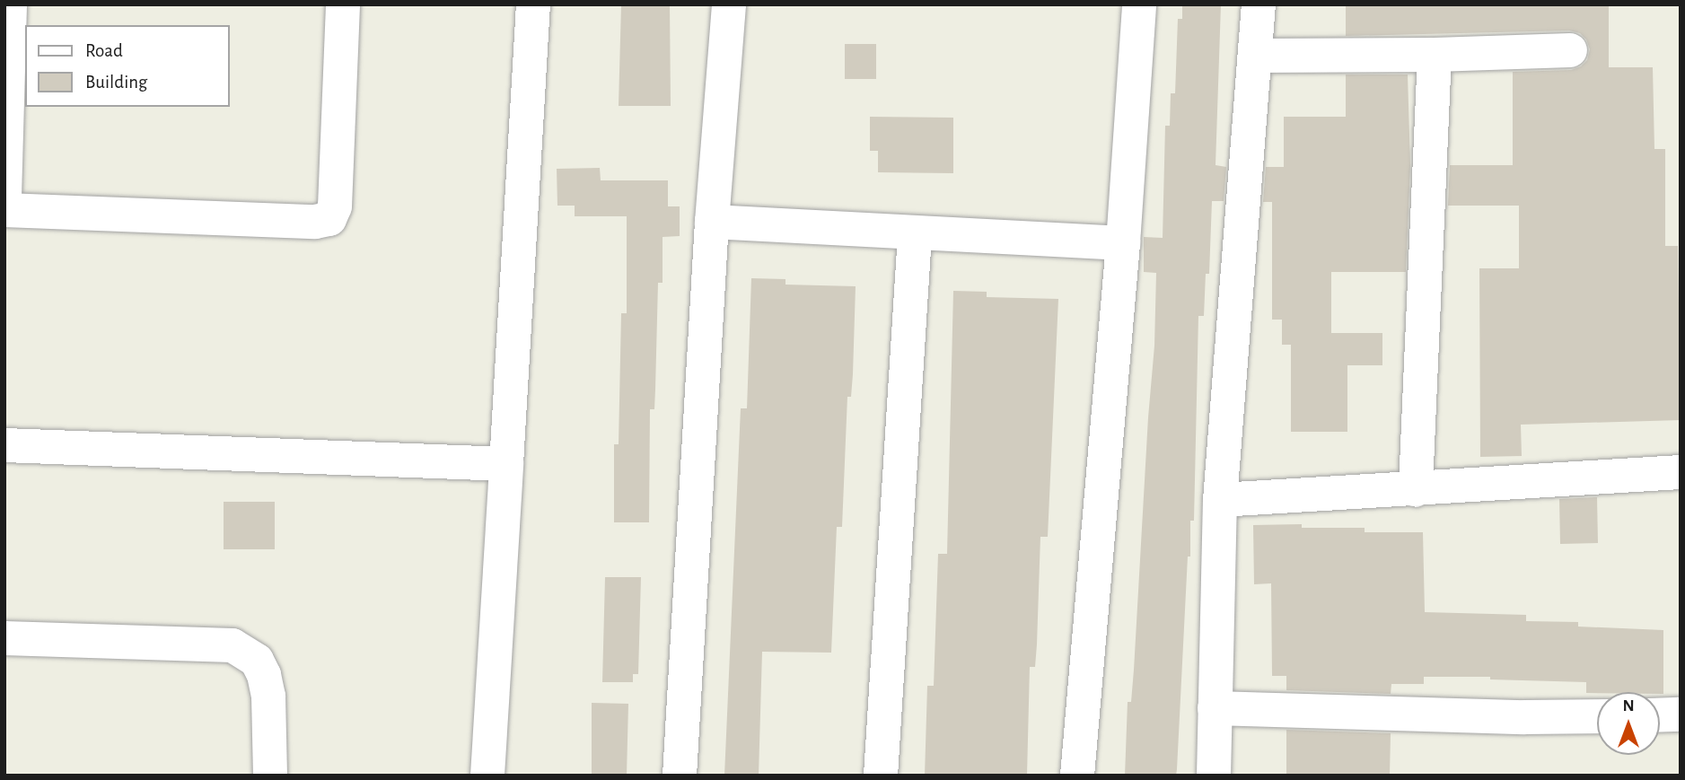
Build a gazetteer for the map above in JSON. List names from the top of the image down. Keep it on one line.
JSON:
{"legend":["Road","Building"],"north":"top"}
